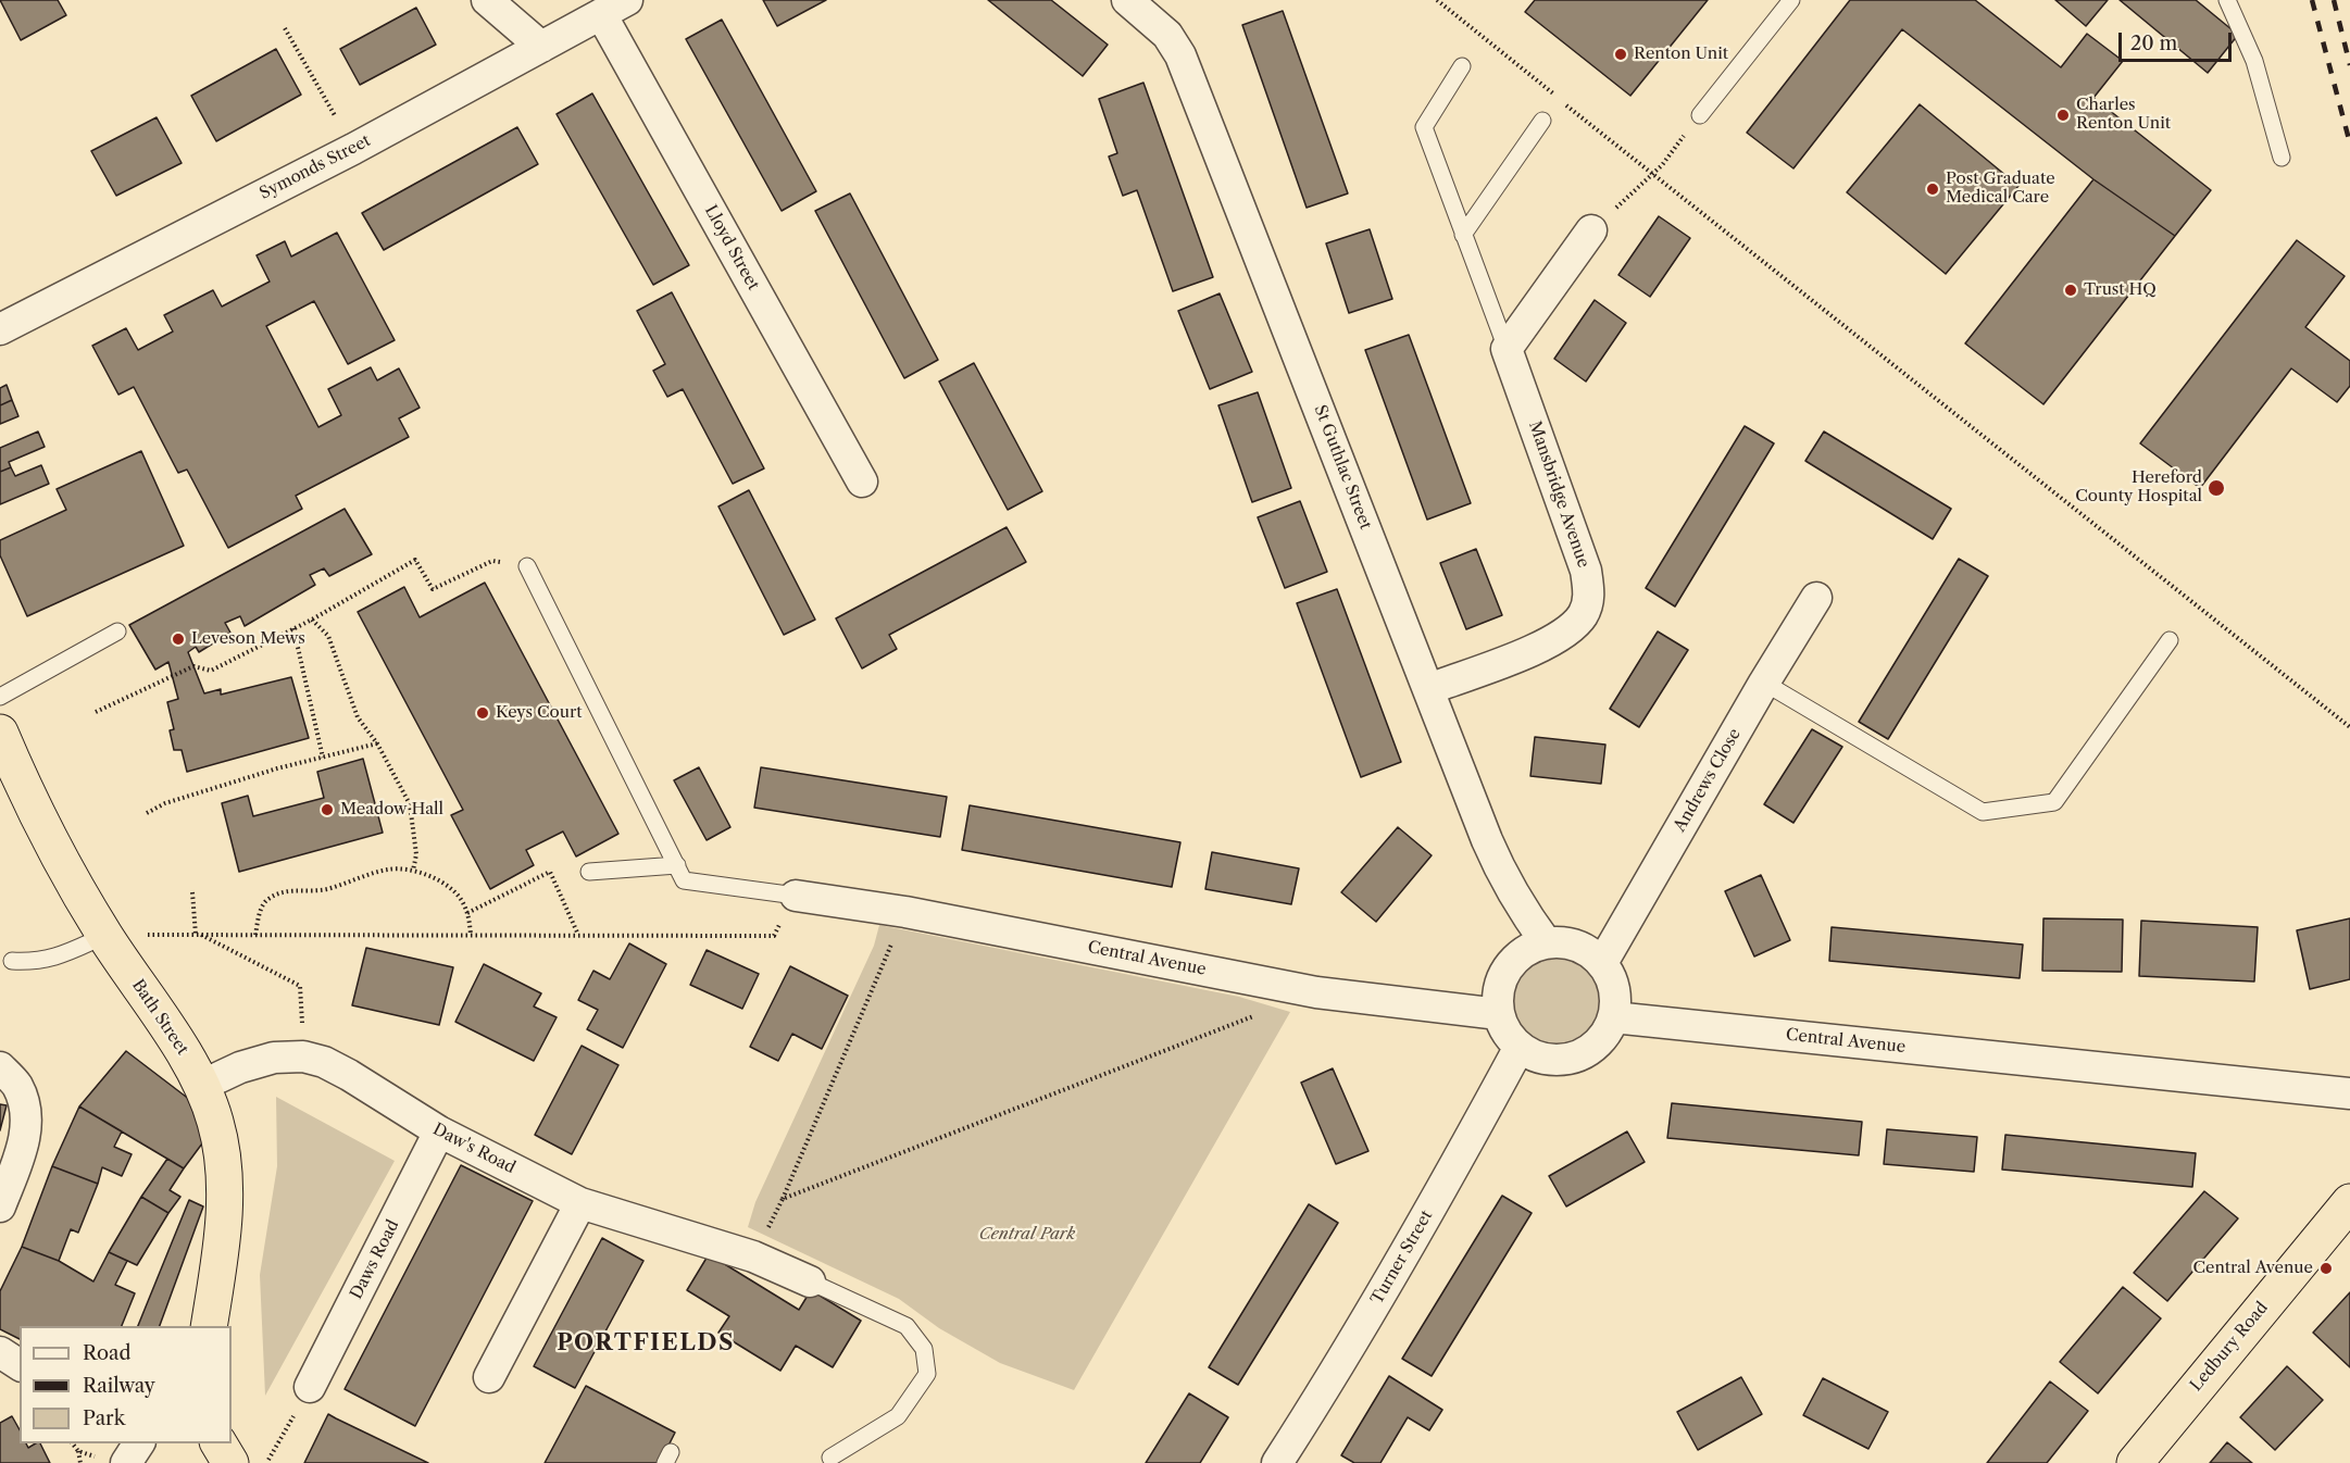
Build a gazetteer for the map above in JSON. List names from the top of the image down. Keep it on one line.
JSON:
{"streets":{"highway":["Bath Street","Ledbury Road"],"street":["Symonds Street","Lloyd Street","St Guthlac Street","Mansbridge Avenue","Andrews Close","Central Avenue","Daw's Road","Turner Street","Daws Road"]},"crossings":[["Symonds Street","Lloyd Street"],["St Guthlac Street","Mansbridge Avenue"],["St Guthlac Street","Andrews Close"],["St Guthlac Street","Central Avenue"],["St Guthlac Street","Turner Street"],["Andrews Close","Central Avenue"],["Andrews Close","Turner Street"],["Central Avenue","Turner Street"],["Bath Street","Daw's Road"],["Daw's Road","Daws Road"]],"districts":["PORTFIELDS"],"parks":["Central Park"],"places":["Renton Unit","Charles Renton Unit","Post Graduate Medical Care","Trust HQ","Hereford County Hospital","Leveson Mews","Keys Court","Meadow Hall","Central Avenue"],"legend":["Road","Railway","Park"],"scale_bar":"20 m"}
